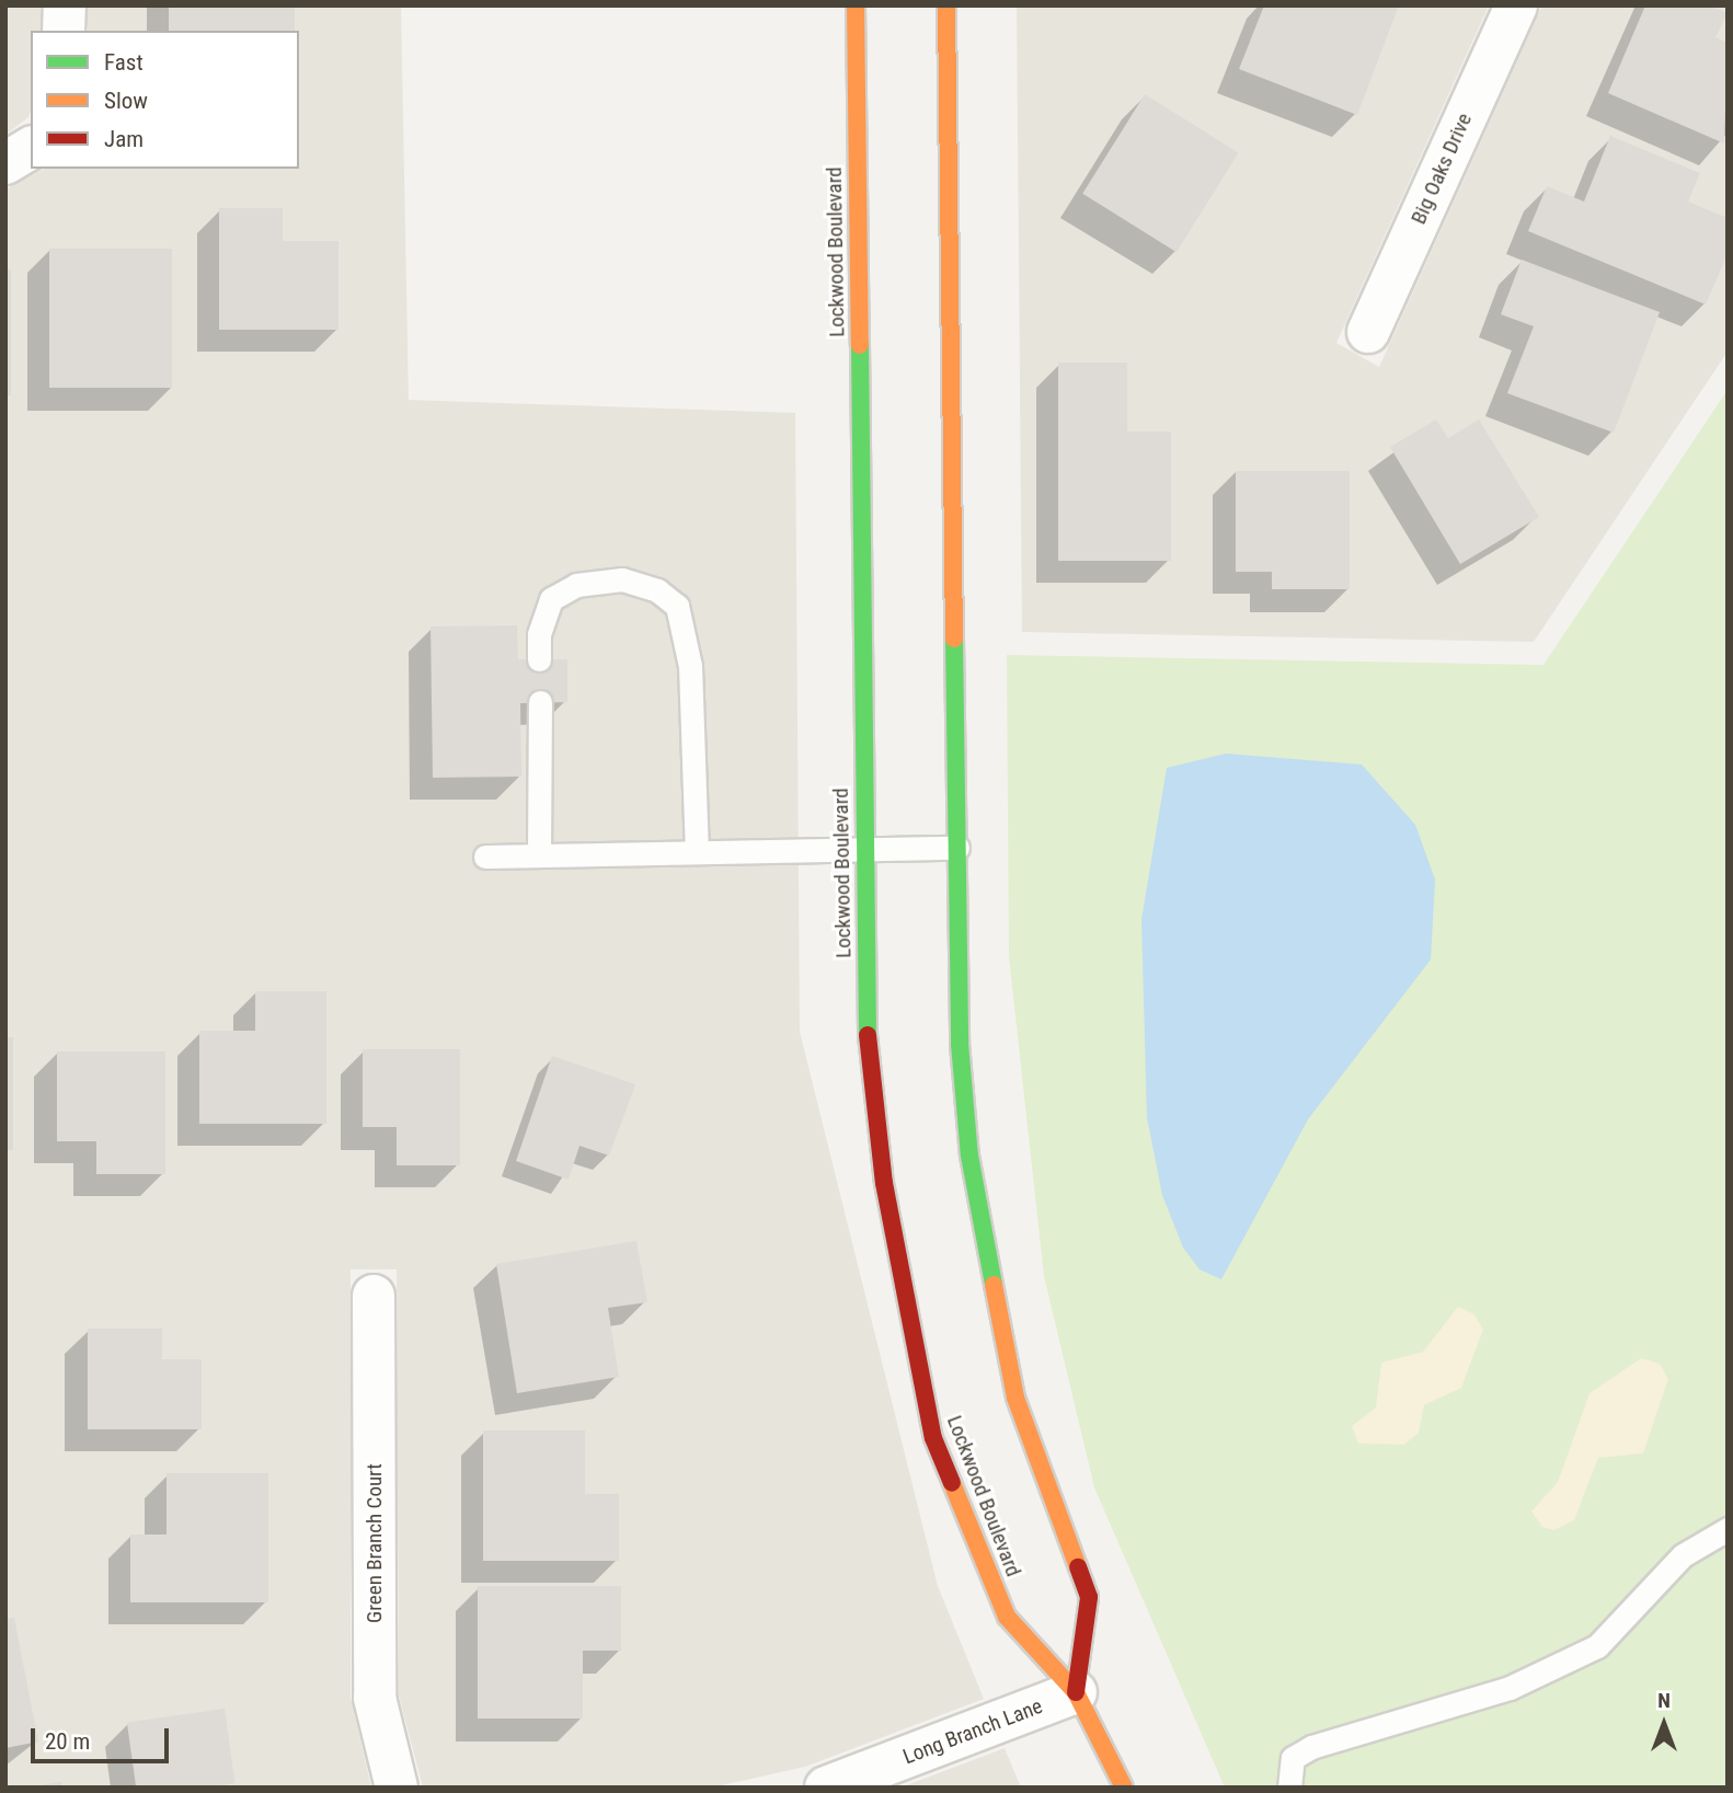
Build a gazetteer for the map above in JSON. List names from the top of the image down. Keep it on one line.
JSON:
{"streets":{"main road":["Lockwood Boulevard"],"street":["Big Oaks Drive","Green Branch Court","Long Branch Lane"]},"crossings":[["Lockwood Boulevard","Long Branch Lane"]],"legend":["Fast","Slow","Jam"],"scale_bar":"20 m","north":"top"}
